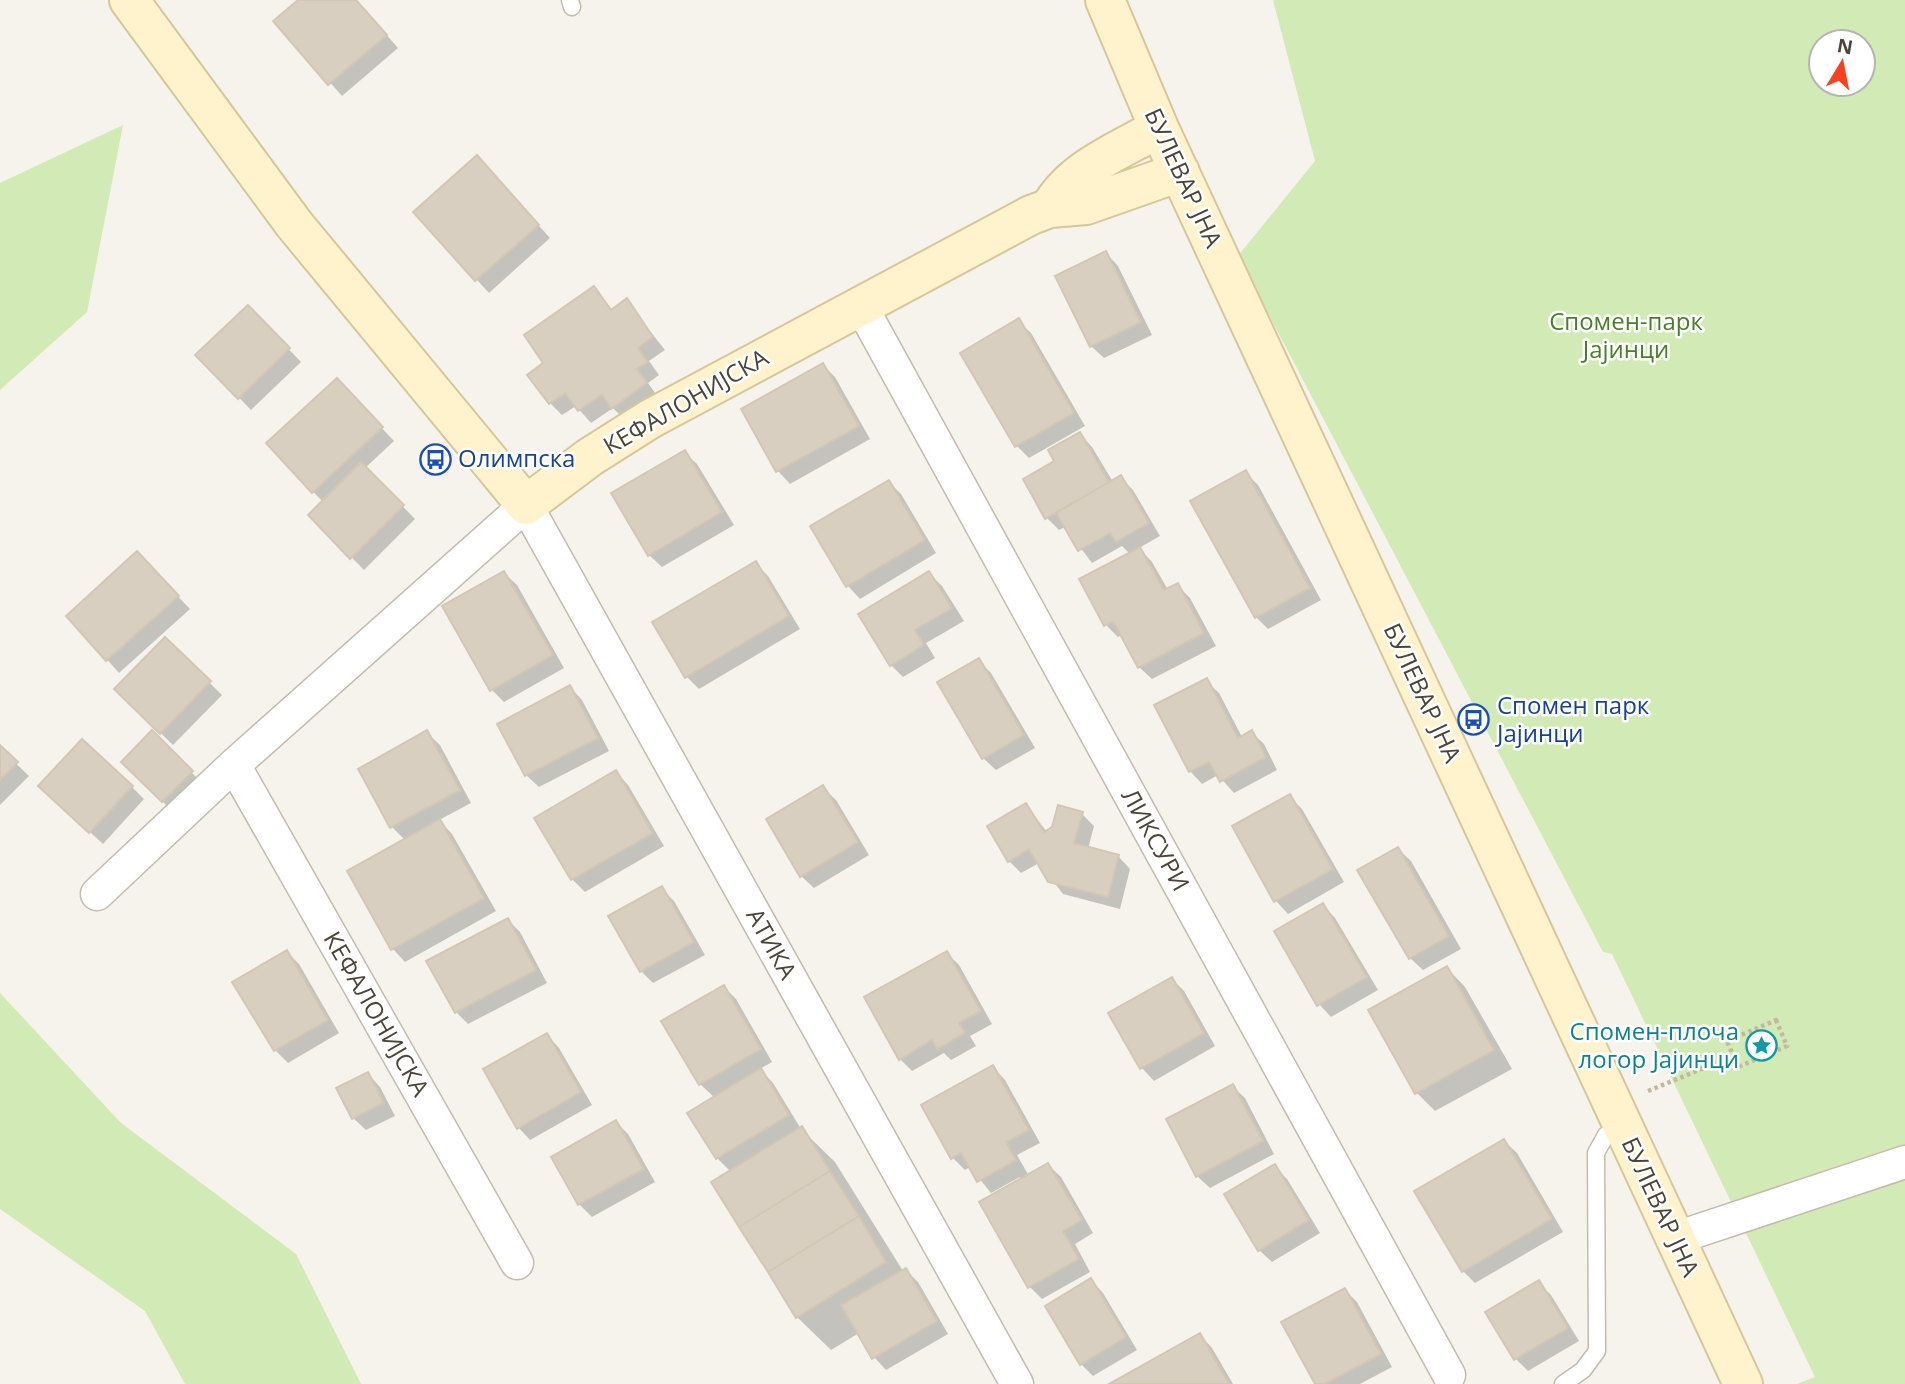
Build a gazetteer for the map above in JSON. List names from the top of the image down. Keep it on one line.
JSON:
{"streets":{"street":["БУЛЕВАР ЈНА","КЕФАЛОНИЈСКА","ЛИКСУРИ","АТИКА"]},"crossings":[["БУЛЕВАР ЈНА","КЕФАЛОНИЈСКА"],["КЕФАЛОНИЈСКА","ЛИКСУРИ"],["КЕФАЛОНИЈСКА","АТИКА"]],"parks":["Спомен-парк Јајинци"],"places":{"bus stop":["Олимпска","Спомен парк Јајинци"],"place":["Спомен-плоча логор Јајинци"]},"north":"top"}
